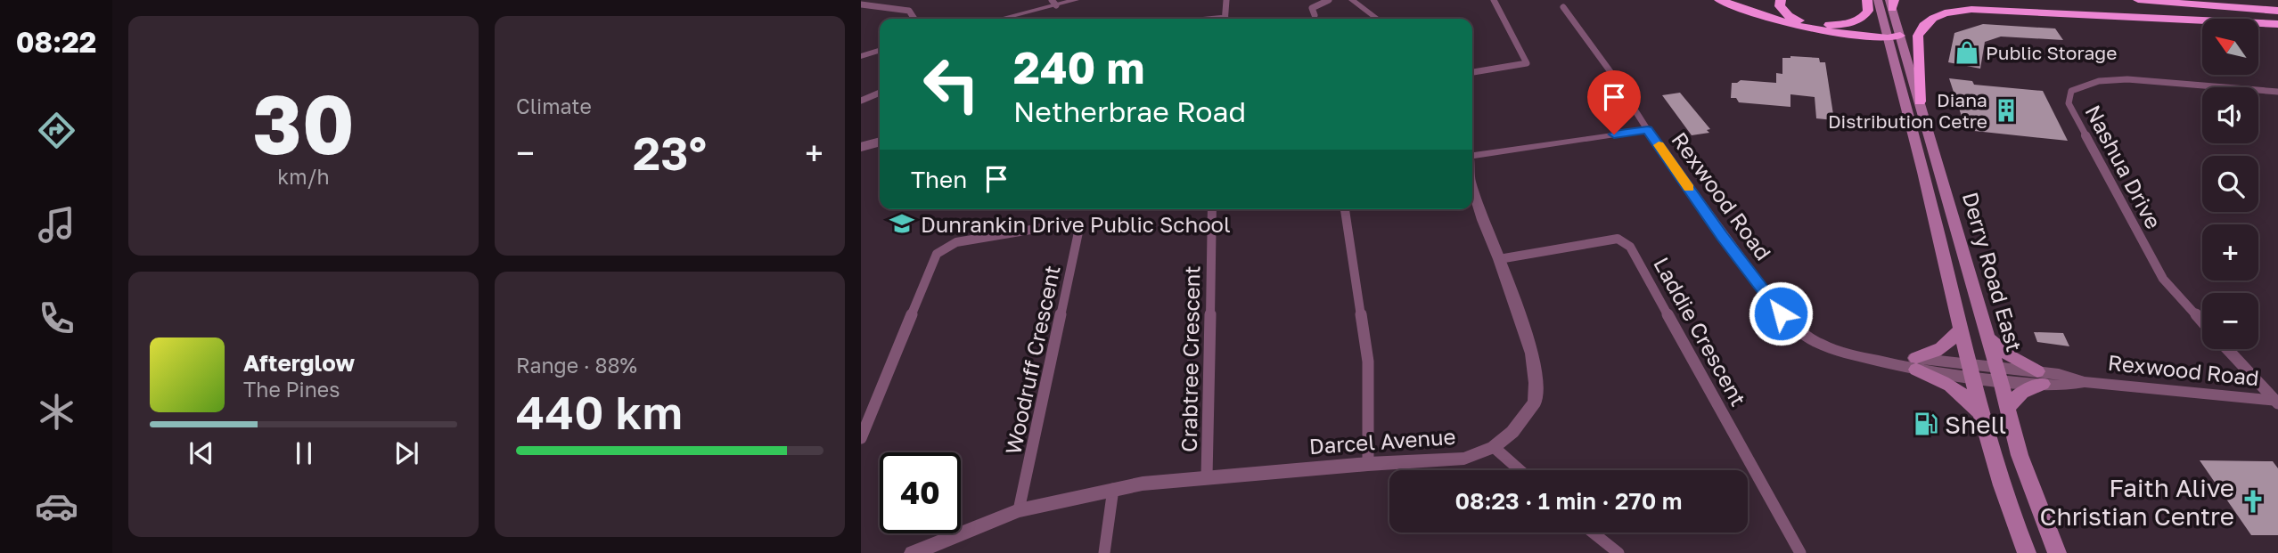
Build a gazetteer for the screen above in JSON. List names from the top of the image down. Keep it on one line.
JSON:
{"streets":{"main road":["Derry Road East"],"street":["Nashua Drive","Rexwood Road","Laddie Crescent","Crabtree Crescent","Woodruff Crescent","Darcel Avenue"]},"crossings":[["Rexwood Road","Derry Road East"],["Laddie Crescent","Darcel Avenue"],["Crabtree Crescent","Darcel Avenue"],["Woodruff Crescent","Darcel Avenue"]],"places":{"shop":["Public Storage"],"building":["Diana Distribution Cetre"],"school or university":["Dunrankin Drive Public School"],"fuel station":["Shell"],"church":["Faith Alive Christian Centre"]},"north":"top left","page":{"tabs":"08:22","tile":[["30","km/h"],"Climate",["Range · 88%","440 km"]],"map_buttons":["+","−"],"turn":["240 m","Netherbrae Road"],"heat":["−","23°","+"],"then":"Then","song":["Afterglow","The Pines"],"limit":"40","trip":"08:23 · 1 min · 270 m"}}
